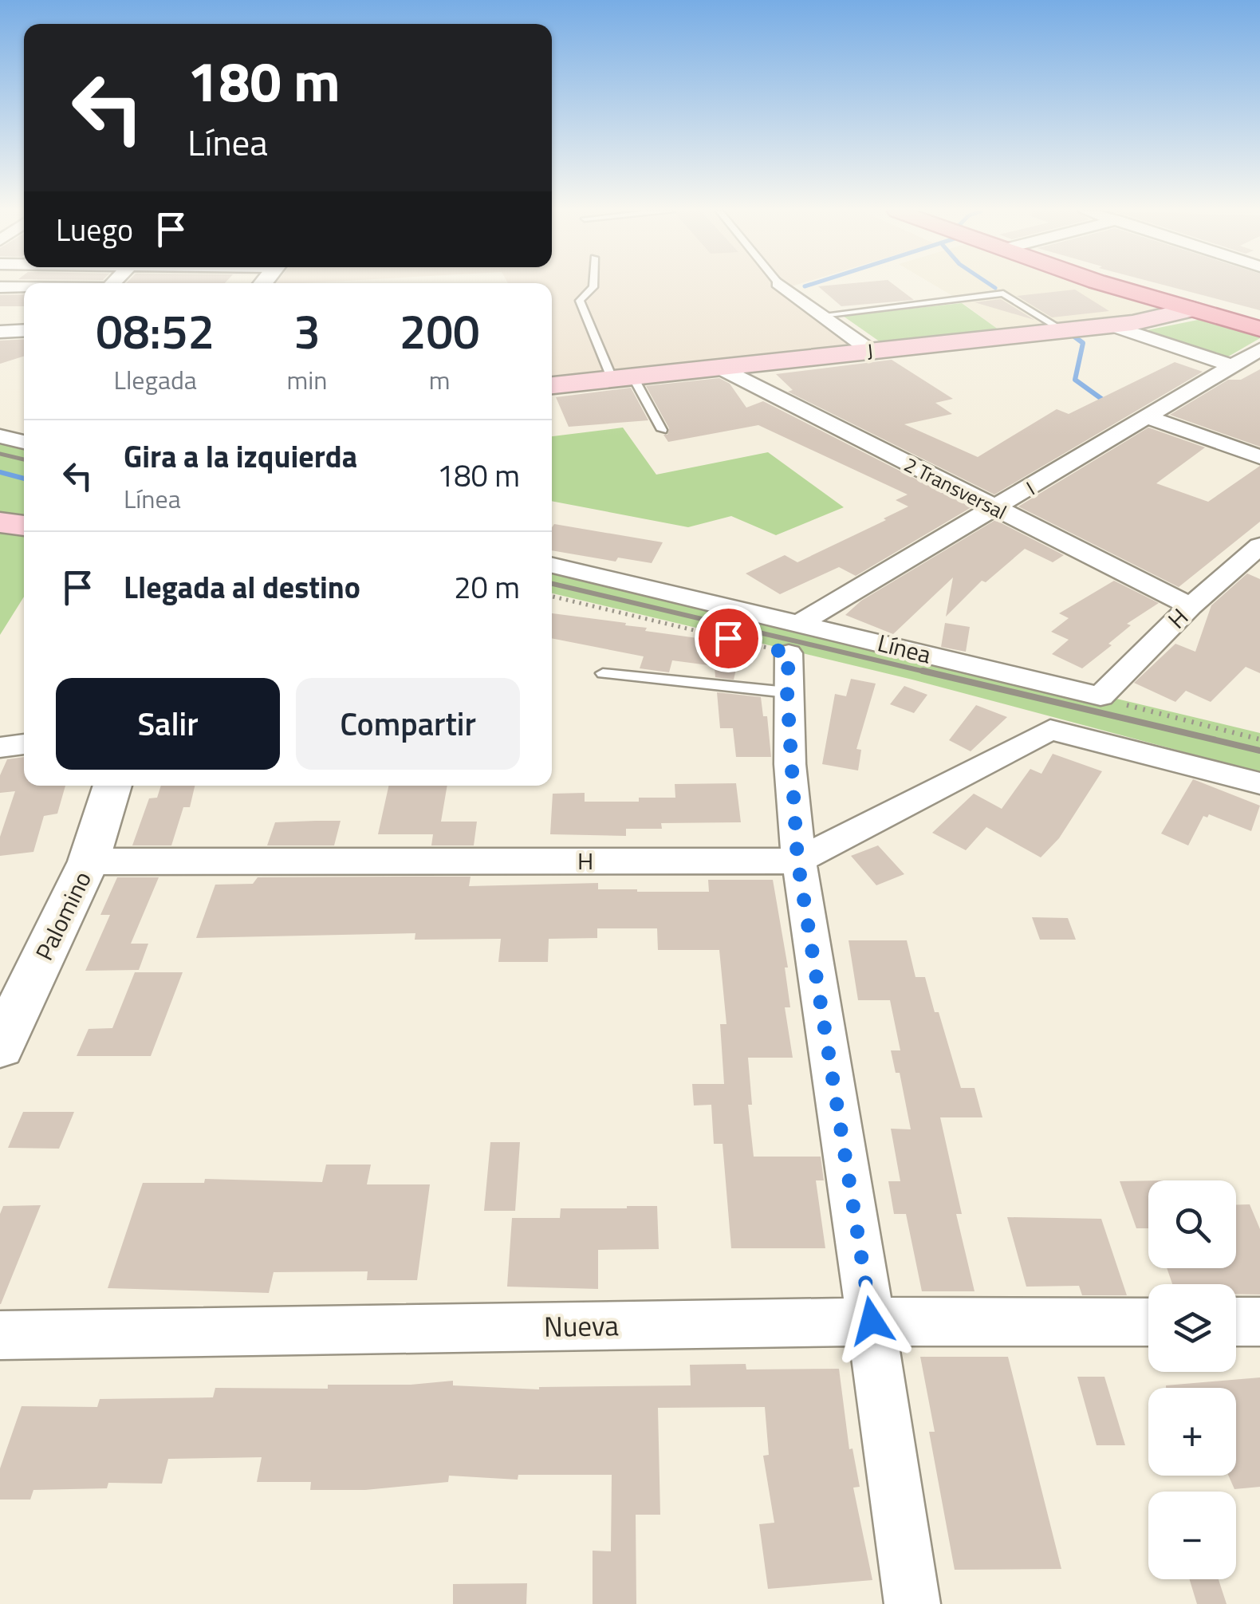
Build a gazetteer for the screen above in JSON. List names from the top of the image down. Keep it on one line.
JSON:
{"streets":{"main road":["J"],"street":["2 Transversal","I","H","Línea","Palomino","Nueva"]},"crossings":[["J","2 Transversal"],["2 Transversal","I"],["2 Transversal","H"],["I","Línea"],["H","Línea"],["H","Palomino"]],"page":{"turn":["180 m","Línea"],"then":"Luego","eta":["08:52","Llegada","3","min","200","m"],"list":[{"name":"Gira a la izquierda","note":"Línea","value":"180 m"},{"name":"Llegada al destino","value":"20 m"}],"buttons":["Salir","Compartir"],"map_buttons":["+","−"]}}
